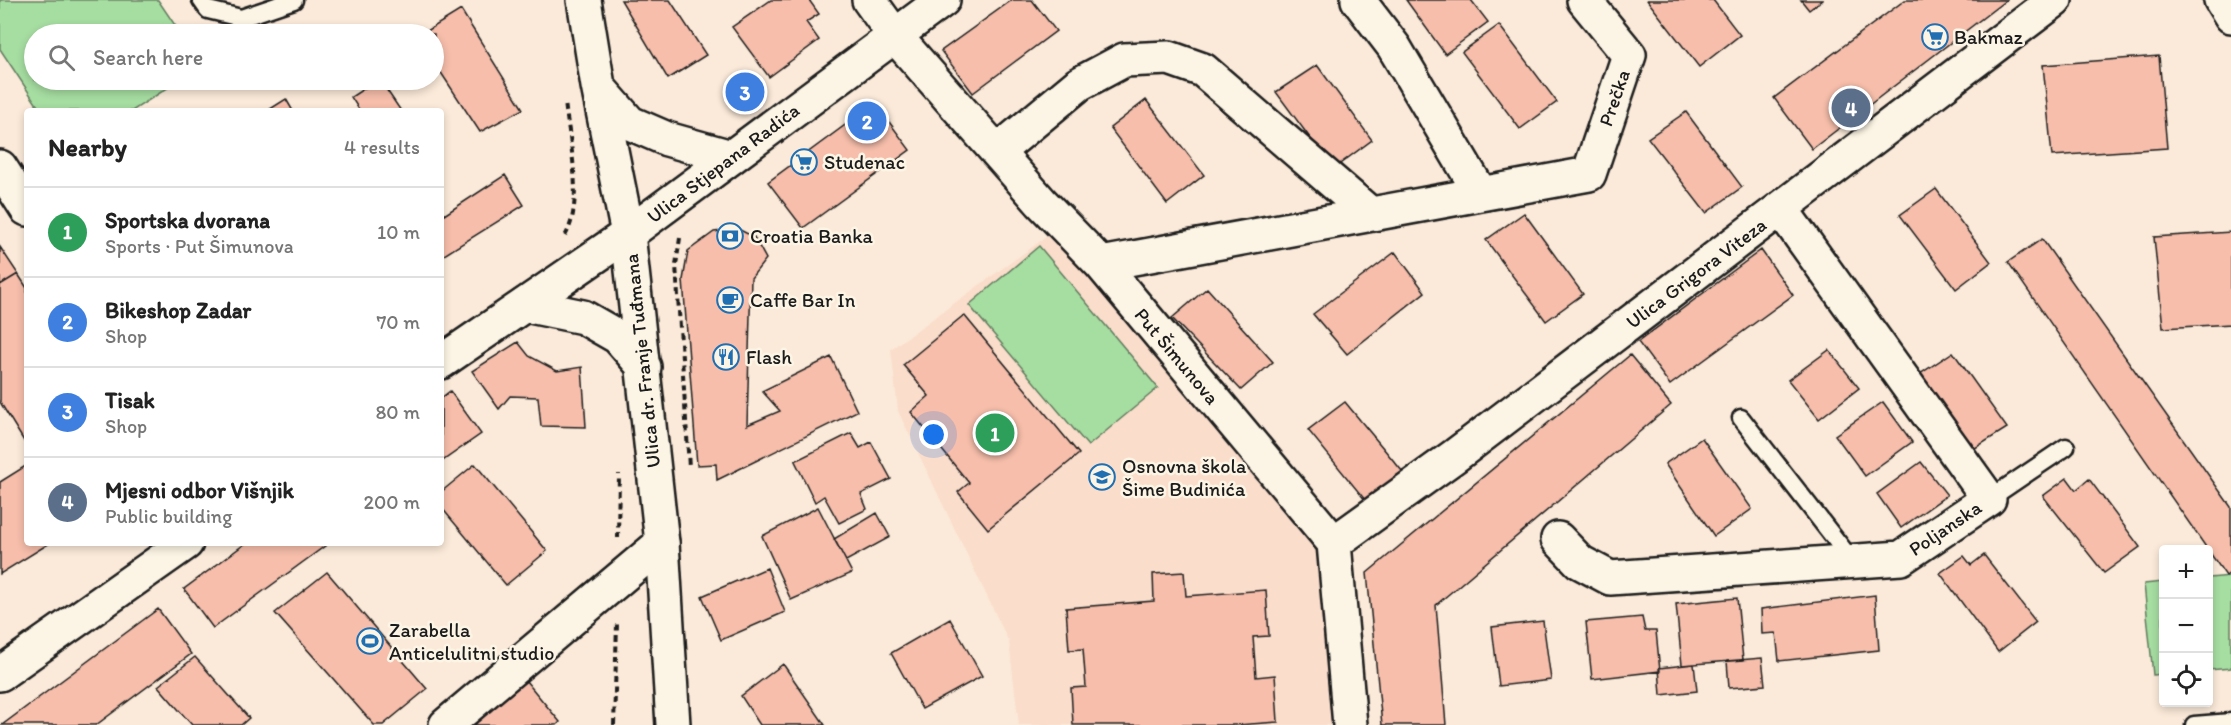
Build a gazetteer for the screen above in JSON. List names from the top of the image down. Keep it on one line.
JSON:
{"streets":{"street":["Prečka","Ulica Stjepana Radića","Ulica Grigora Viteza","Put Šimunova","Ulica dr. Franje Tuđmana","Poljanska"]},"crossings":[["Ulica Stjepana Radića","Put Šimunova"],["Ulica Stjepana Radića","Ulica dr. Franje Tuđmana"],["Ulica Grigora Viteza","Put Šimunova"],["Ulica Grigora Viteza","Poljanska"]],"places":{"supermarket":["Bakmaz","Studenac"],"bank":["Croatia Banka"],"cafe":["Caffe Bar In"],"restaurant":["Flash"],"school or university":["Osnovna škola Šime Budinića"],"sports":["Zarabella Anticelulitni studio"]},"page":{"search":"Search here","pins":["3","4","2","1"],"heading":["Nearby","4 results"],"list":[{"mark":"1","name":"Sportska dvorana","note":"Sports · Put Šimunova","value":"10 m"},{"mark":"2","name":"Bikeshop Zadar","note":"Shop","value":"70 m"},{"mark":"3","name":"Tisak","note":"Shop","value":"80 m"},{"mark":"4","name":"Mjesni odbor Višnjik","note":"Public building","value":"200 m"}],"map_buttons":["+","−"]}}
